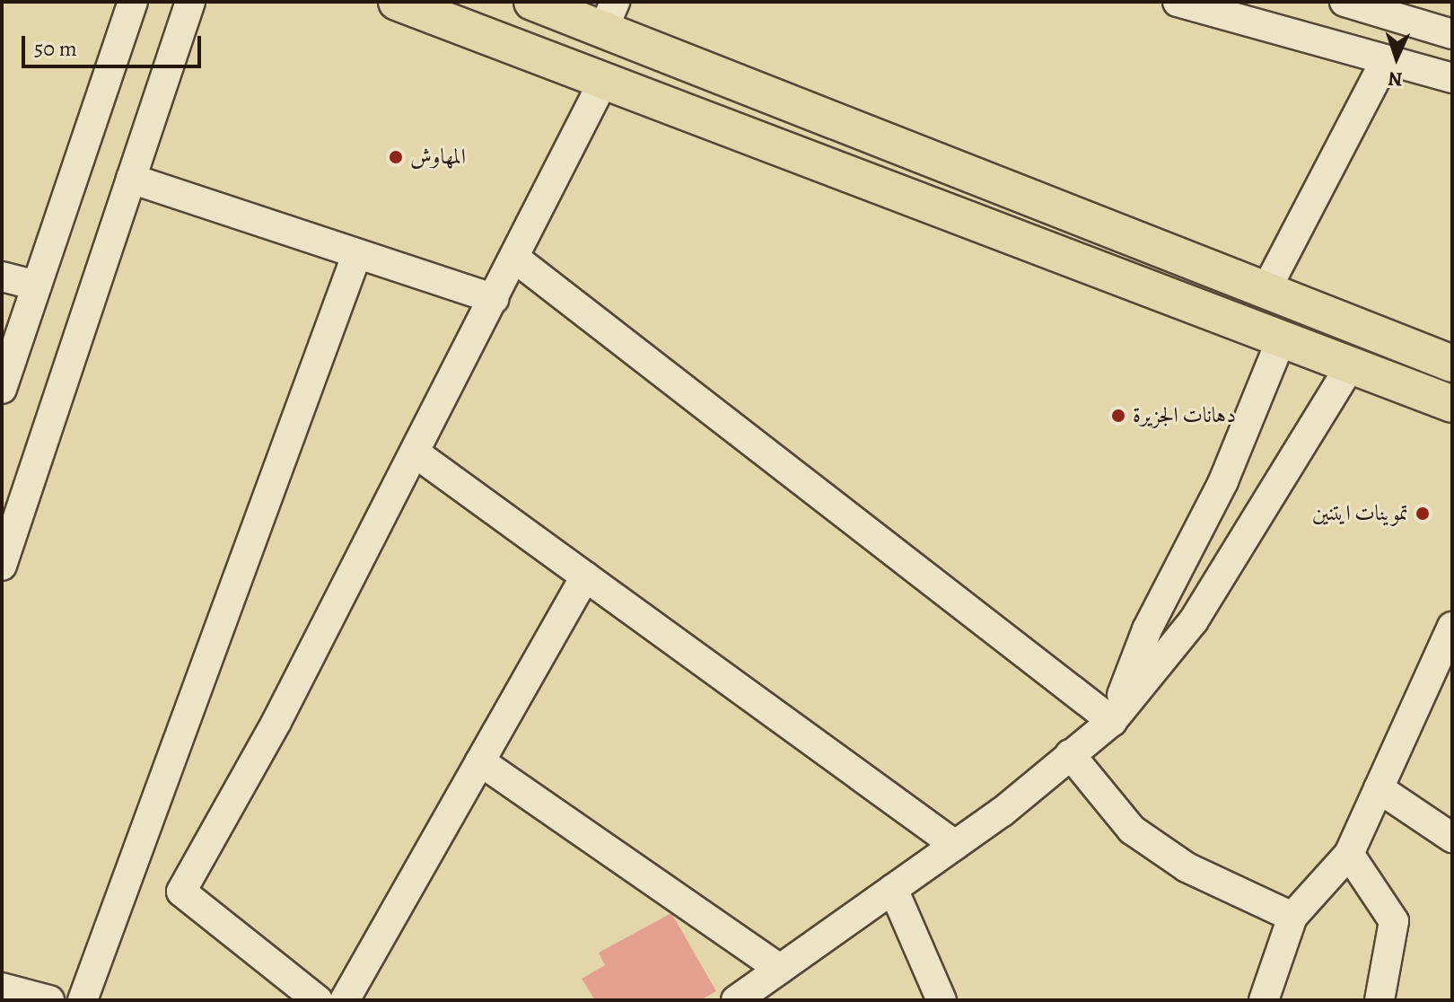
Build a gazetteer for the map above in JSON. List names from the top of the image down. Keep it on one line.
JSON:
{"places":["المهاوش","دهانات الجزيرة","تموينات ايتنين"],"scale_bar":"50 m","north":"bottom"}
